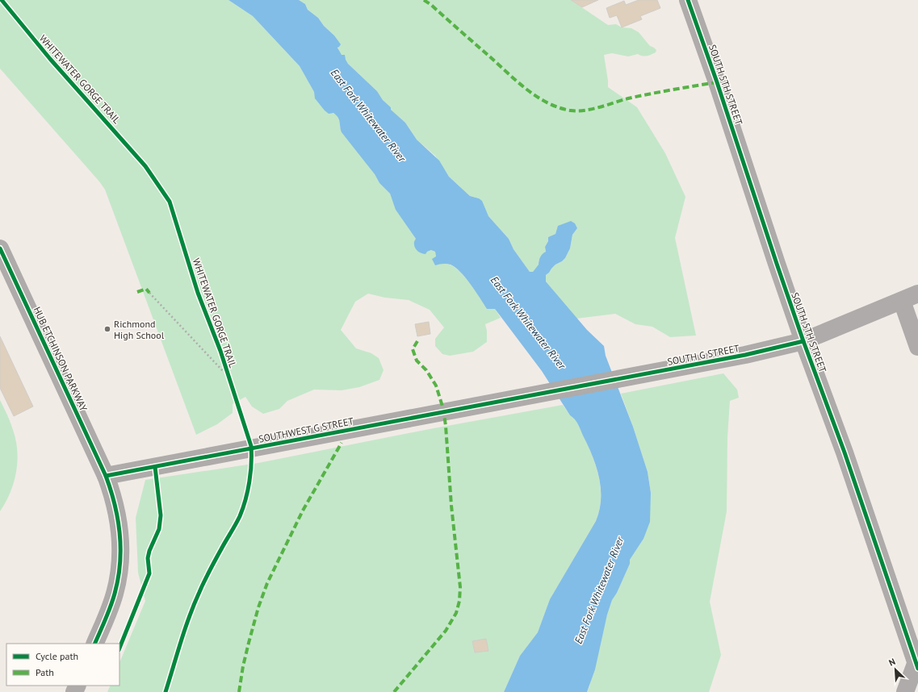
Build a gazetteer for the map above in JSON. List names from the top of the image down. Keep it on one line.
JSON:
{"streets":{"street":["SOUTH 5TH STREET","SOUTH G STREET","HUB ETCHINSON PARKWAY","SOUTHWEST G STREET"],"cycle path":["WHITEWATER GORGE TRAIL"]},"crossings":[["SOUTH 5TH STREET","SOUTH G STREET"],["SOUTH G STREET","SOUTHWEST G STREET"],["HUB ETCHINSON PARKWAY","SOUTHWEST G STREET"]],"water":["East Fork Whitewater River"],"places":["Richmond High School"],"legend":["Cycle path","Path"],"north":"top left"}
